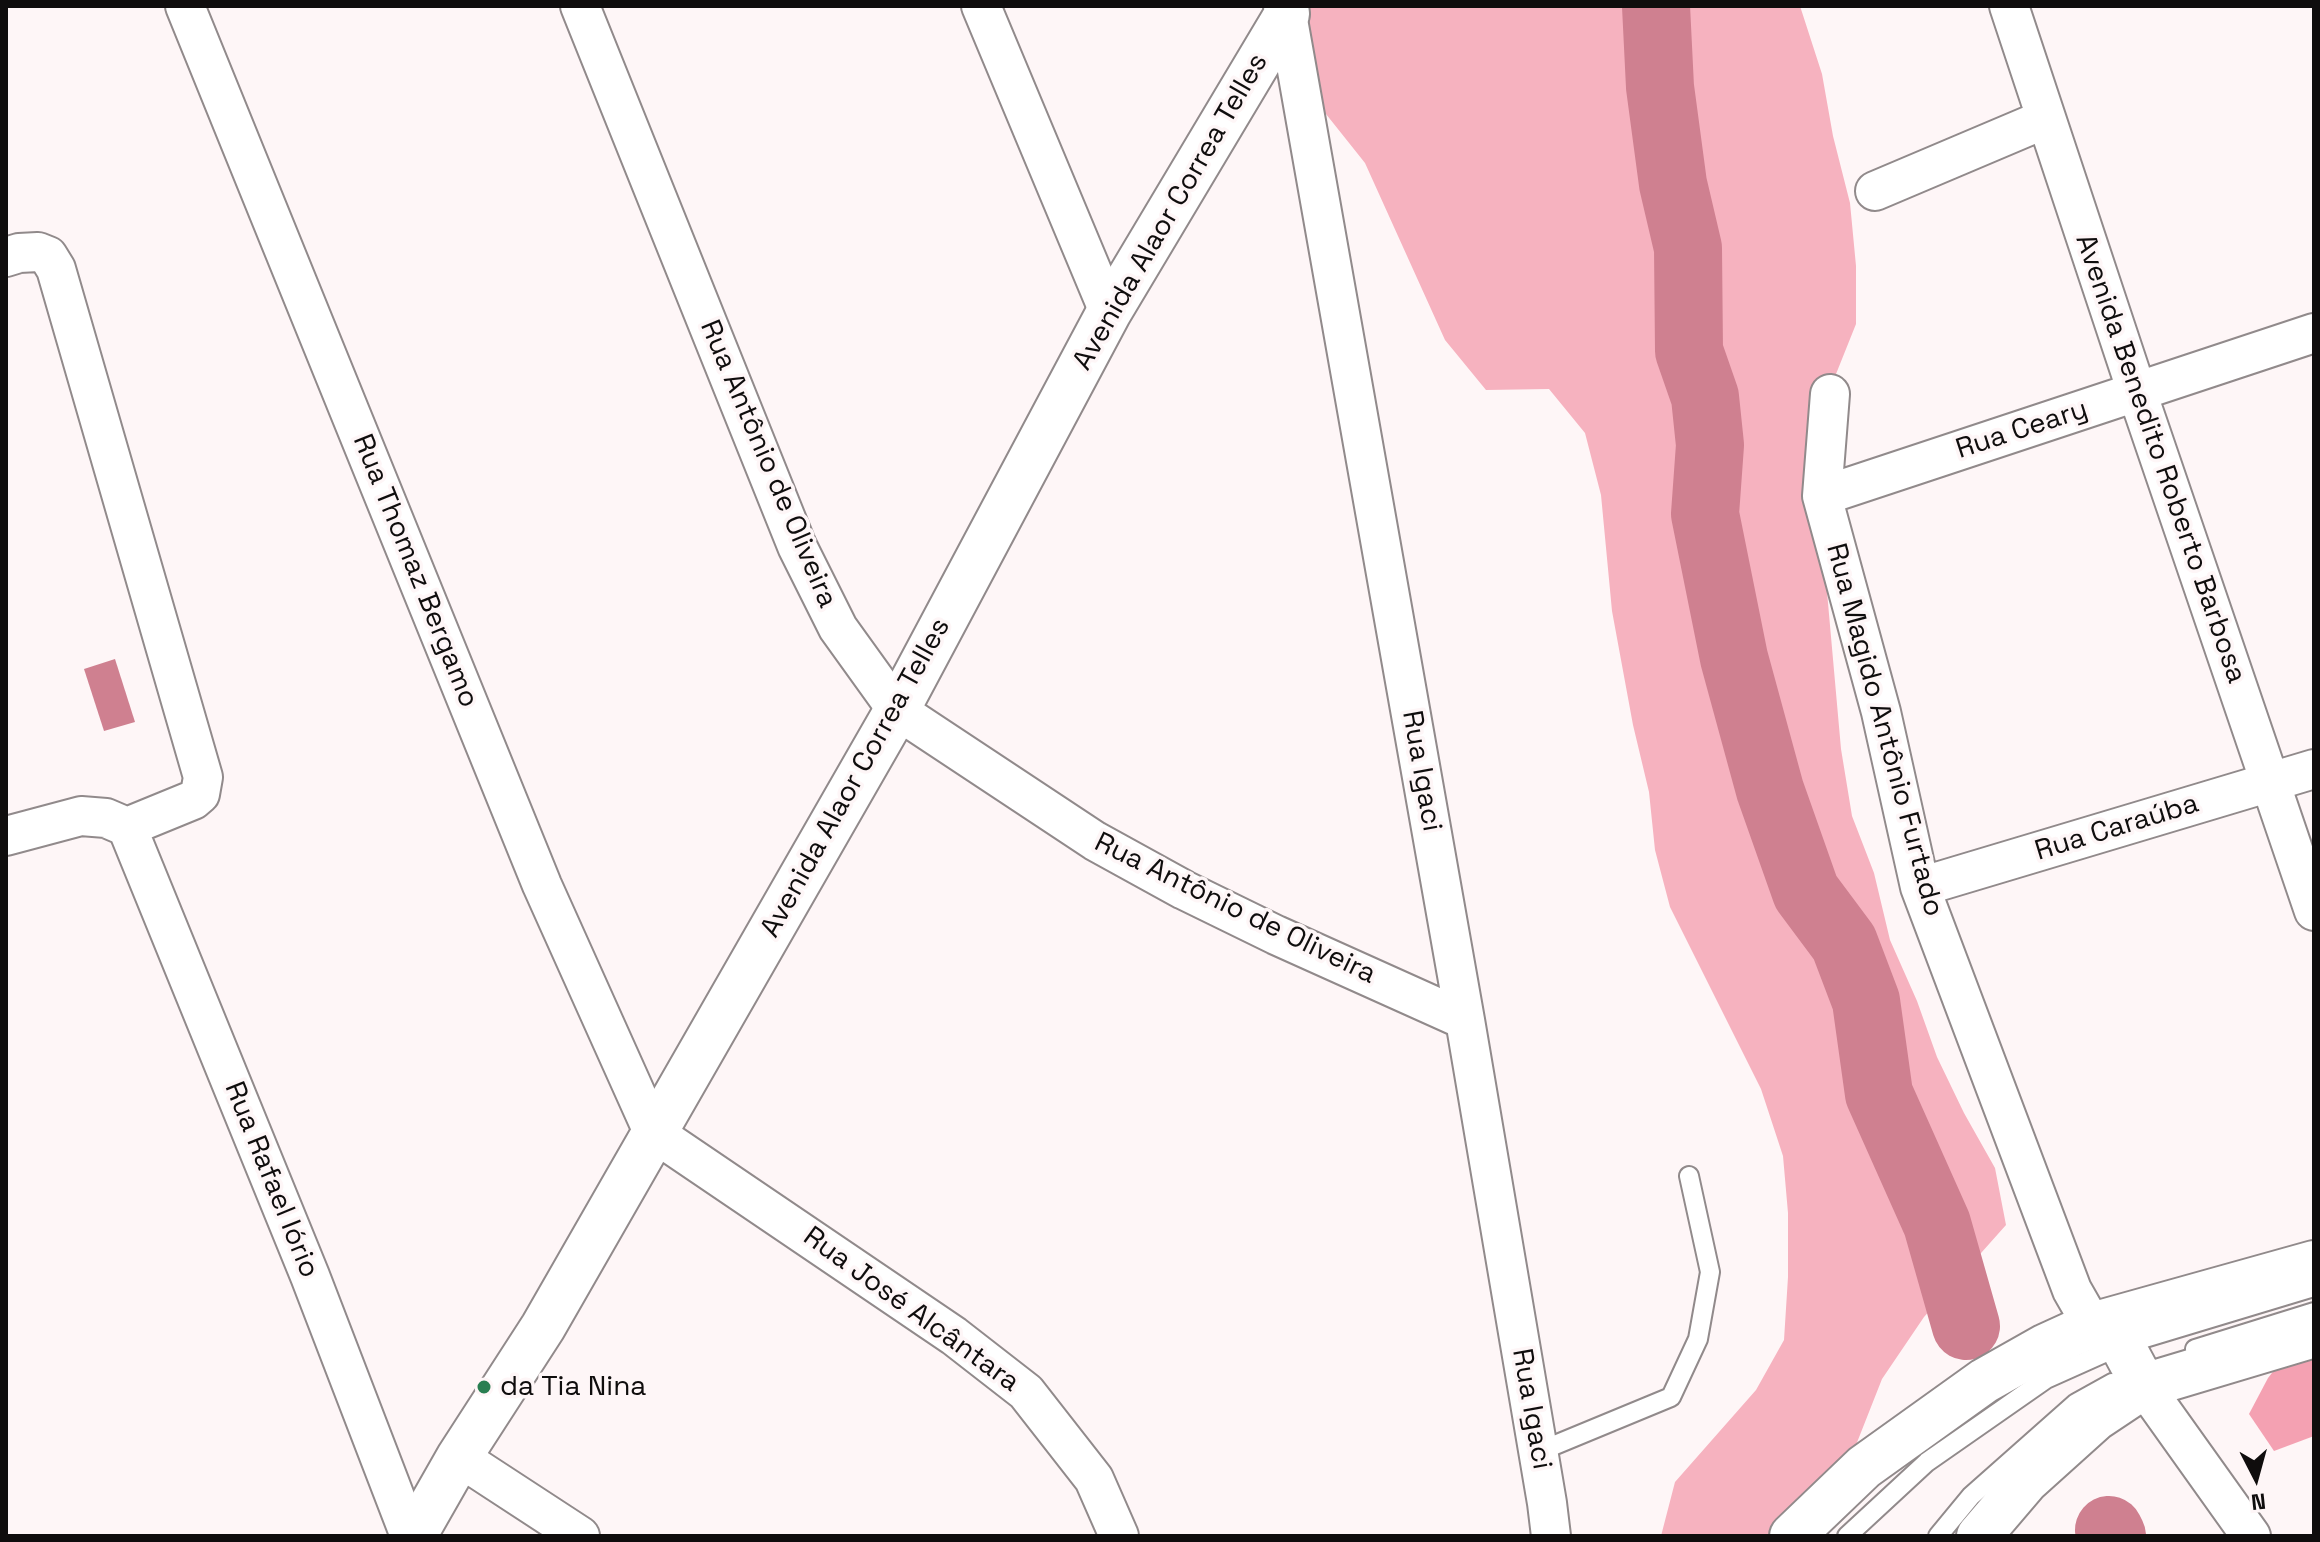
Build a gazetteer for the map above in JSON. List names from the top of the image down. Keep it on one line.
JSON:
{"streets":{"street":["Avenida Alaor Correa Telles","Rua Ceary","Avenida Benedito Roberto Barbosa","Rua Antônio de Oliveira","Rua Thomaz Bergamo","Rua Magido Antônio Furtado","Rua Igaci","Rua Caraúba","Rua Rafael Iório","Rua José Alcântara"]},"crossings":[["Avenida Alaor Correa Telles","Rua Antônio de Oliveira"],["Avenida Alaor Correa Telles","Rua Thomaz Bergamo"],["Avenida Alaor Correa Telles","Rua Igaci"],["Avenida Alaor Correa Telles","Rua Rafael Iório"],["Avenida Alaor Correa Telles","Rua José Alcântara"],["Rua Ceary","Avenida Benedito Roberto Barbosa"],["Rua Ceary","Rua Magido Antônio Furtado"],["Avenida Benedito Roberto Barbosa","Rua Caraúba"],["Rua Antônio de Oliveira","Rua Igaci"],["Rua Thomaz Bergamo","Rua José Alcântara"],["Rua Magido Antônio Furtado","Rua Caraúba"]],"places":["da Tia Nina"],"north":"bottom"}
